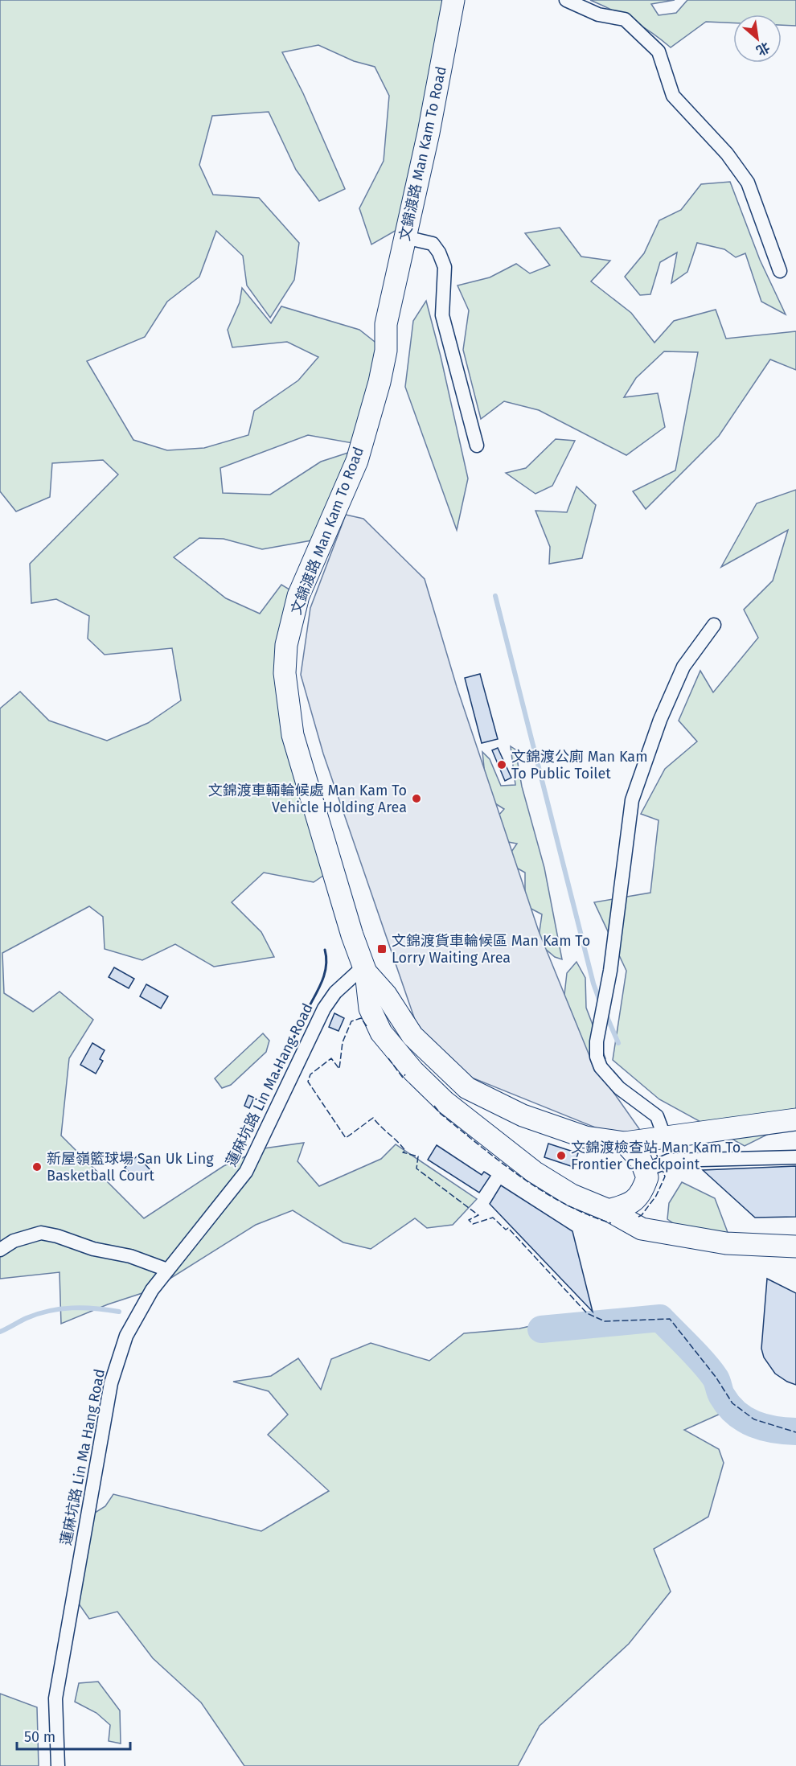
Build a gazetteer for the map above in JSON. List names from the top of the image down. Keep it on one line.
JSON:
{"streets":{"main road":["文錦渡路 Man Kam To Road"],"street":["蓮麻坑路 Lin Ma Hang Road"]},"crossings":[["文錦渡路 Man Kam To Road","蓮麻坑路 Lin Ma Hang Road"]],"places":{"other":["文錦渡公廁 Man Kam To Public Toilet","文錦渡車輛輪候處 Man Kam To Vehicle Holding Area","文錦渡檢查站 Man Kam To Frontier Checkpoint","新屋嶺籃球場 San Uk Ling Basketball Court"],"transit":["文錦渡貨車輪候區 Man Kam To Lorry Waiting Area"]},"scale_bar":"50 m","north":"bottom right"}
